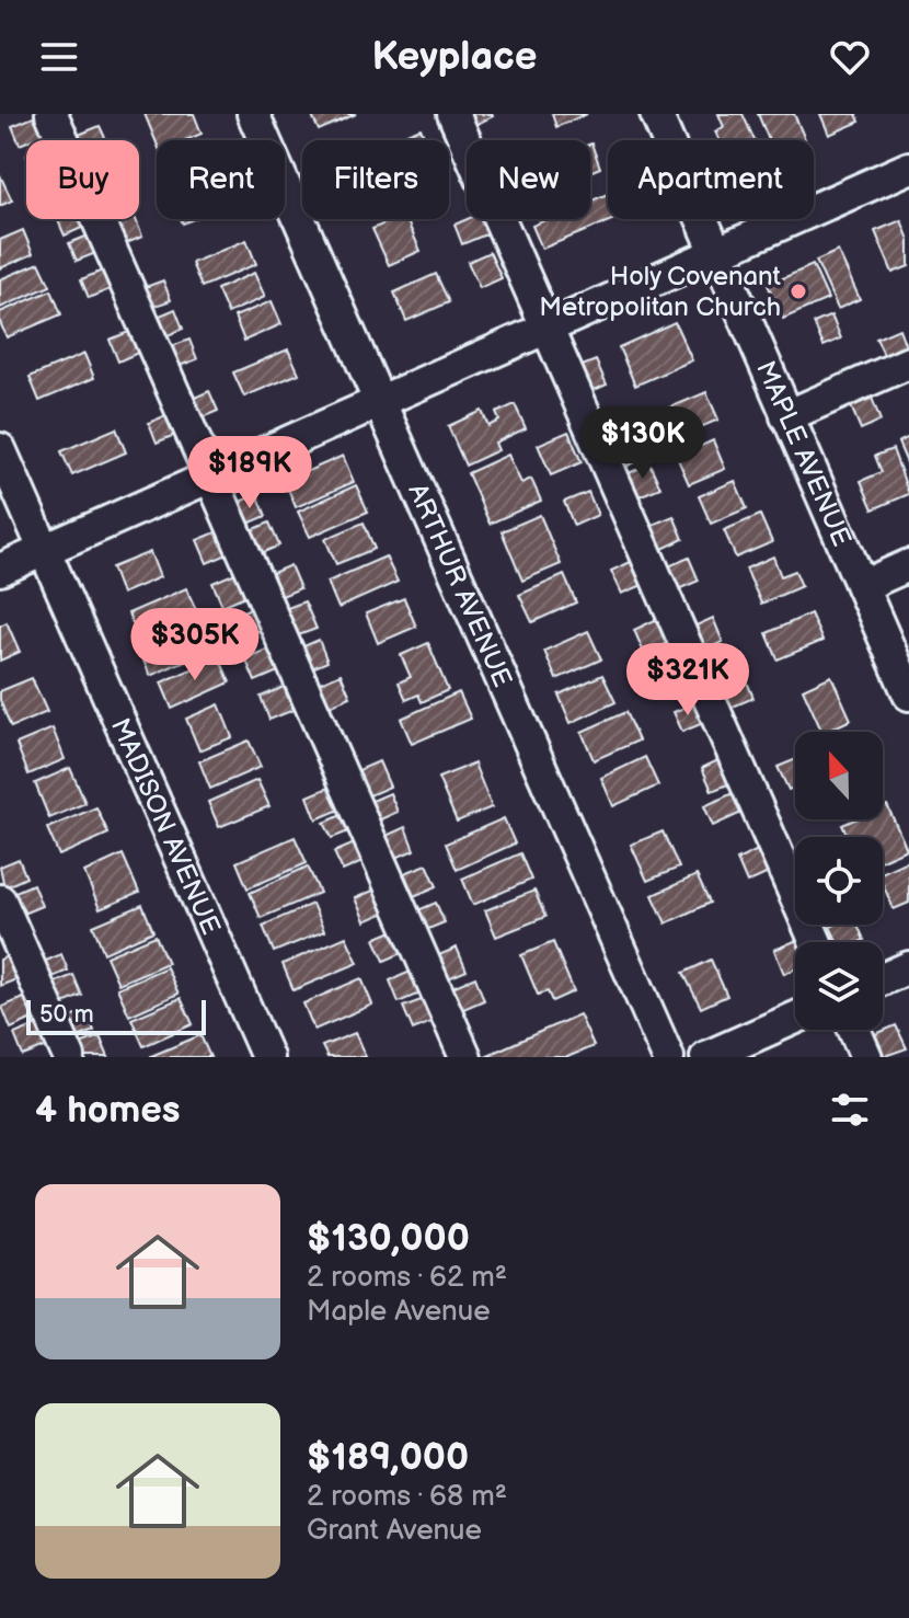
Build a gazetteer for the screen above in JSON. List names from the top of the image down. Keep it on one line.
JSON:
{"streets":{"street":["MAPLE AVENUE","ARTHUR AVENUE","MADISON AVENUE"]},"places":["Holy Covenant Metropolitan Church"],"scale_bar":"50 m","north":"top","page":{"header":"Keyplace","chip":["Buy","Rent","Filters","New","Apartment"],"price":["$130K","$189K","$305K","$321K"],"scale":"50 m","heading":"4 homes","list":[{"name":"$130,000","note":"2 rooms · 62 m² · Maple Avenue"},{"name":"$189,000","note":"2 rooms · 68 m² · Grant Avenue"}]}}
